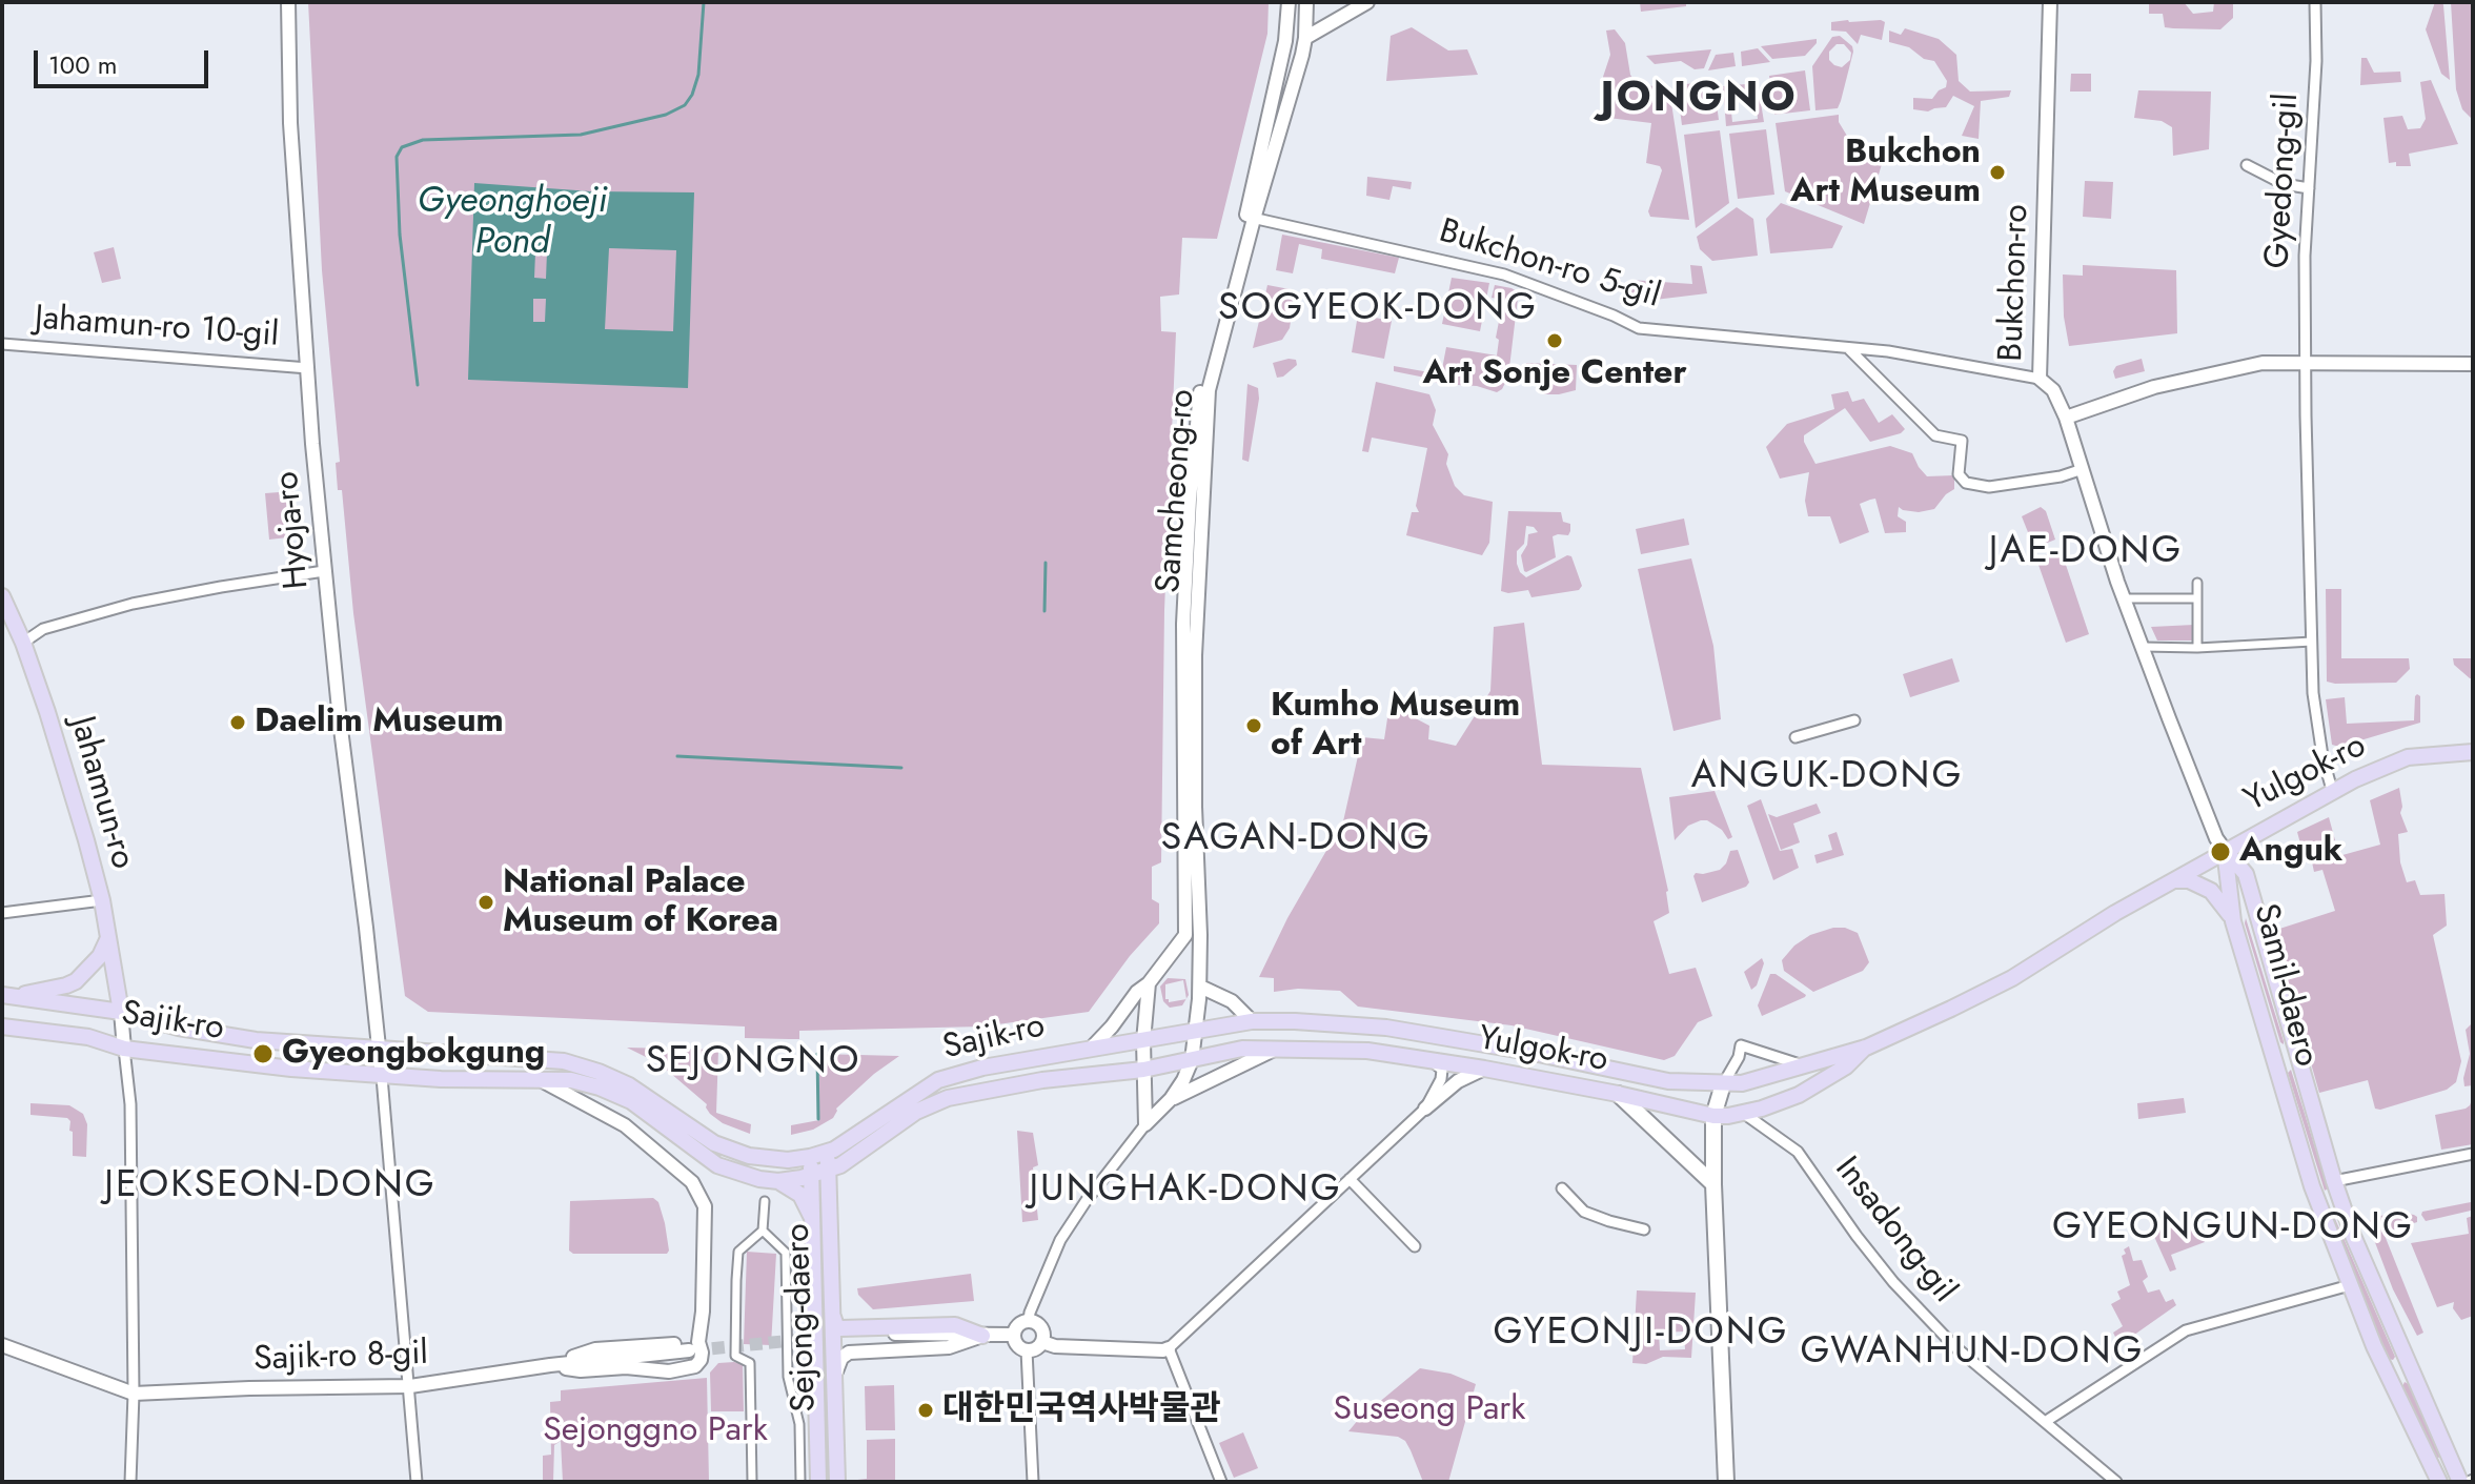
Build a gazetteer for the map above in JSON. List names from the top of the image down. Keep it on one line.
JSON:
{"streets":{"main road":["Yulgok-ro","Jahamun-ro","Samil-daero","Sajik-ro","Sejong-daero"],"street":["Gyedong-gil","Bukchon-ro 5-gil","Bukchon-ro","Jahamun-ro 10-gil","Samcheong-ro","Hyoja-ro","Insadong-gil","Sajik-ro 8-gil"]},"crossings":[["Gyedong-gil","Yulgok-ro"],["Bukchon-ro 5-gil","Bukchon-ro"],["Bukchon-ro 5-gil","Samcheong-ro"],["Bukchon-ro","Yulgok-ro"],["Bukchon-ro","Samil-daero"],["Jahamun-ro 10-gil","Hyoja-ro"],["Samcheong-ro","Yulgok-ro"],["Samcheong-ro","Sajik-ro"],["Hyoja-ro","Sajik-ro"],["Yulgok-ro","Samil-daero"],["Yulgok-ro","Sajik-ro"],["Yulgok-ro","Insadong-gil"],["Jahamun-ro","Sajik-ro"],["Sajik-ro","Sejong-daero"],["Sajik-ro","Sajik-ro 8-gil"]],"districts":["JONGNO","SOGYEOK-DONG","JAE-DONG","ANGUK-DONG","SAGAN-DONG","SEJONGNO","JEOKSEON-DONG","JUNGHAK-DONG","GYEONGUN-DONG","GYEONJI-DONG","GWANHUN-DONG"],"water":["Gyeonghoeji Pond"],"parks":["Suseong Park","Sejonggno Park"],"places":["Bukchon Art Museum","Art Sonje Center","Daelim Museum","Kumho Museum of Art","Anguk","National Palace Museum of Korea","Gyeongbokgung","대한민국역사박물관"],"scale_bar":"100 m"}
